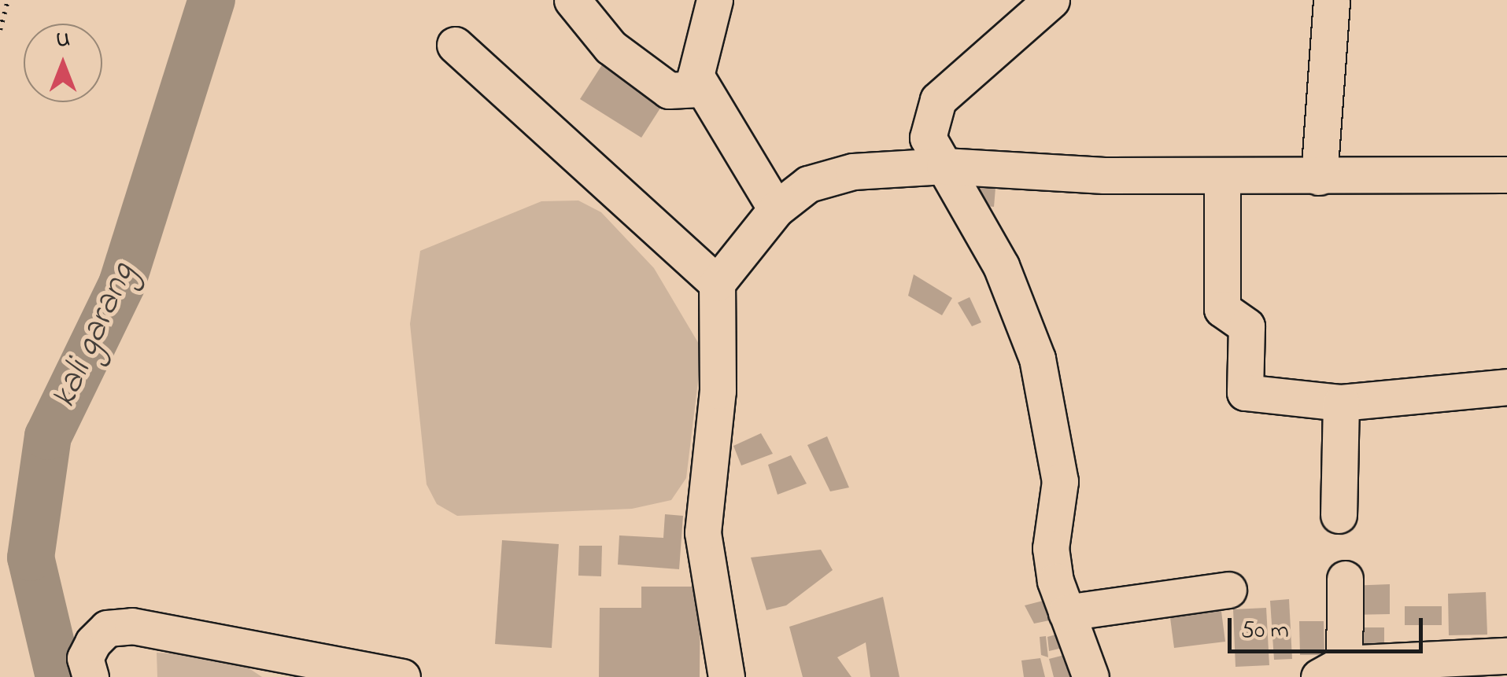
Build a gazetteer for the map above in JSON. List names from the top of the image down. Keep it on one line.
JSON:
{"water":["kali garang"],"scale_bar":"50 m","north":"top"}
